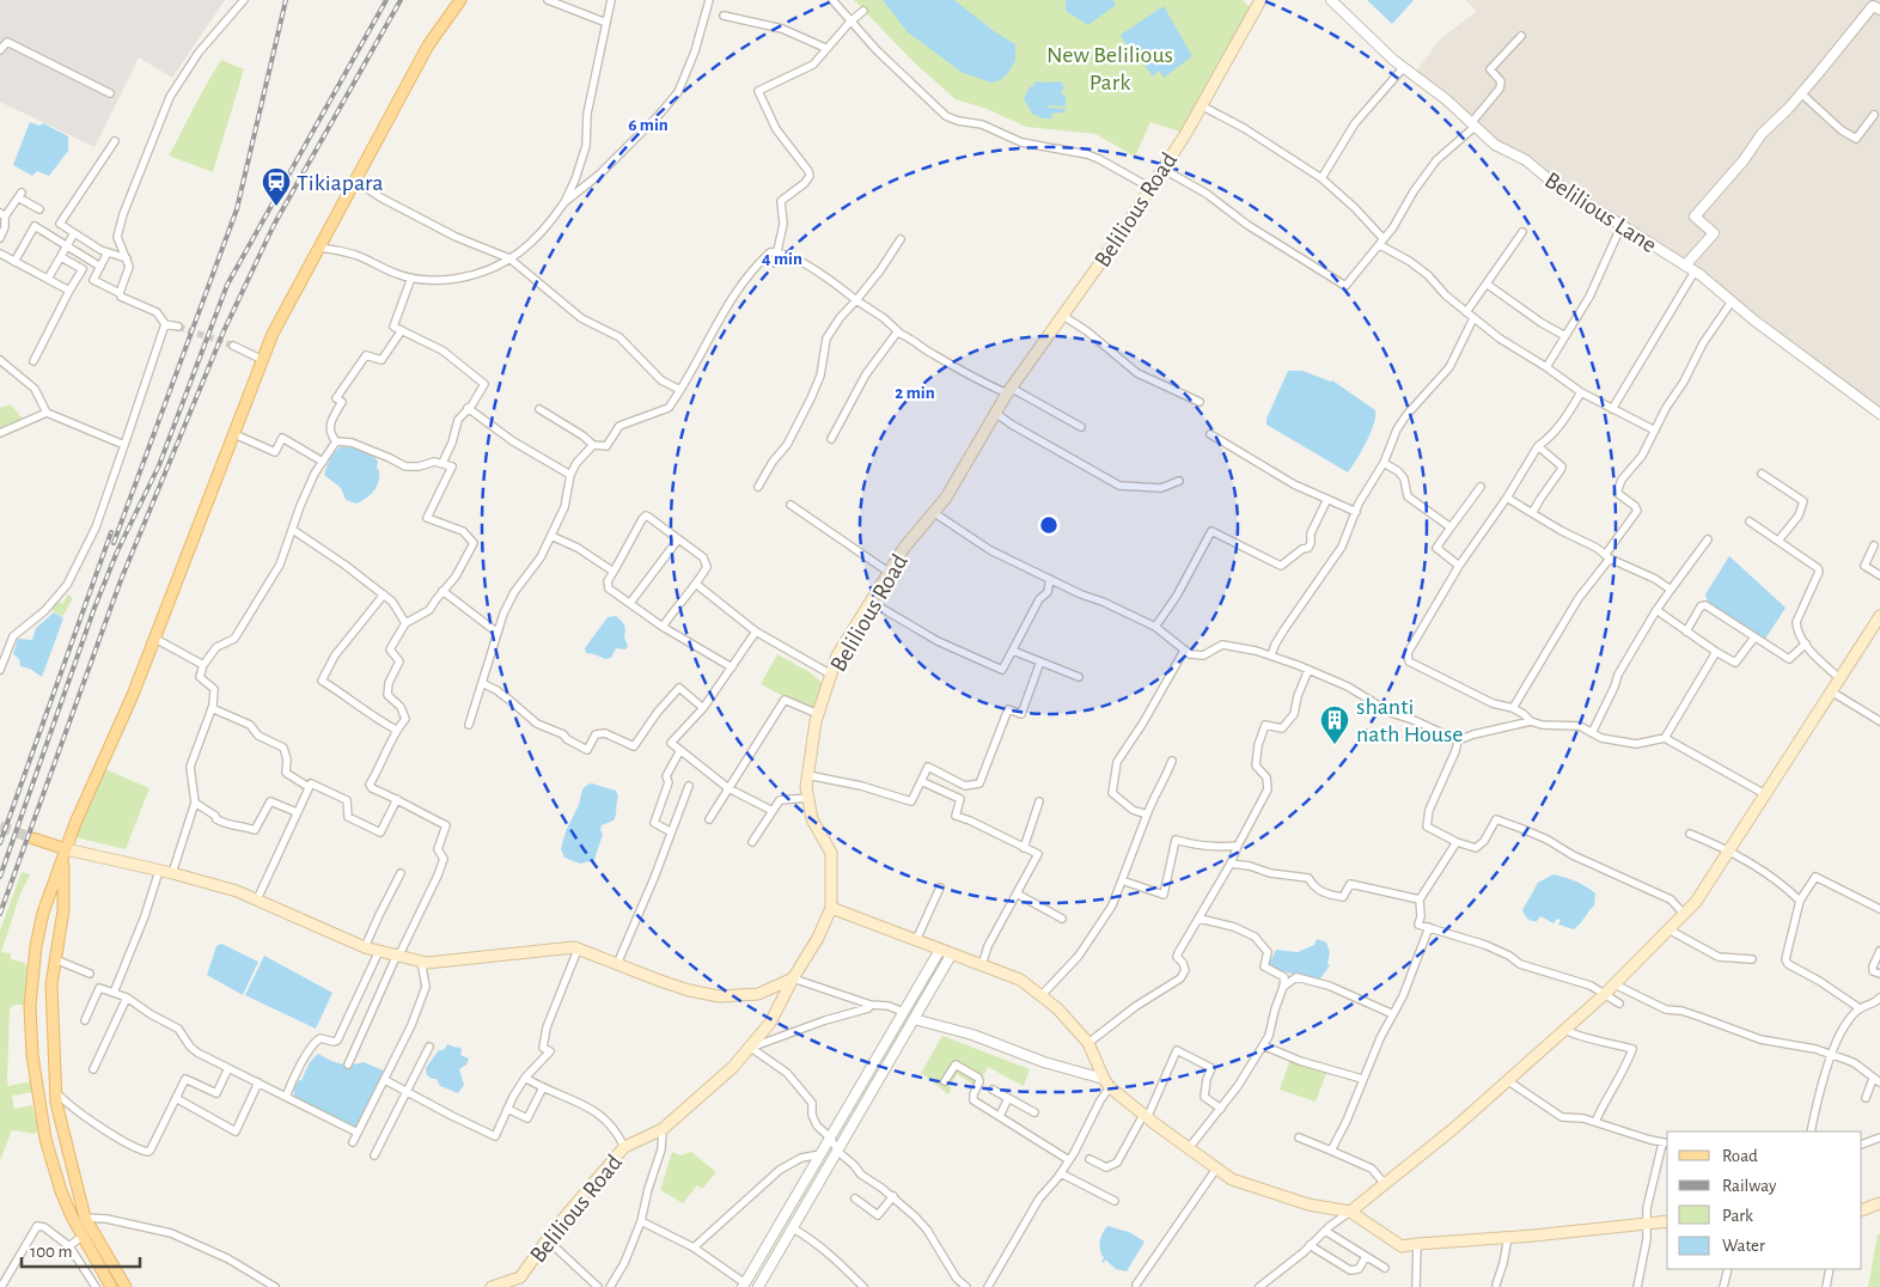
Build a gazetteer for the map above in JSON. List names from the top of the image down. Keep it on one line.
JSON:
{"streets":{"main road":["Belilious Road"],"street":["Belilious Lane"]},"parks":["New Belilious Park"],"places":{"station":["Tikiapara"],"building":["shanti nath House"]},"legend":["Road","Railway","Park","Water"],"scale_bar":"100 m","rings":["6 min","4 min","2 min"]}
